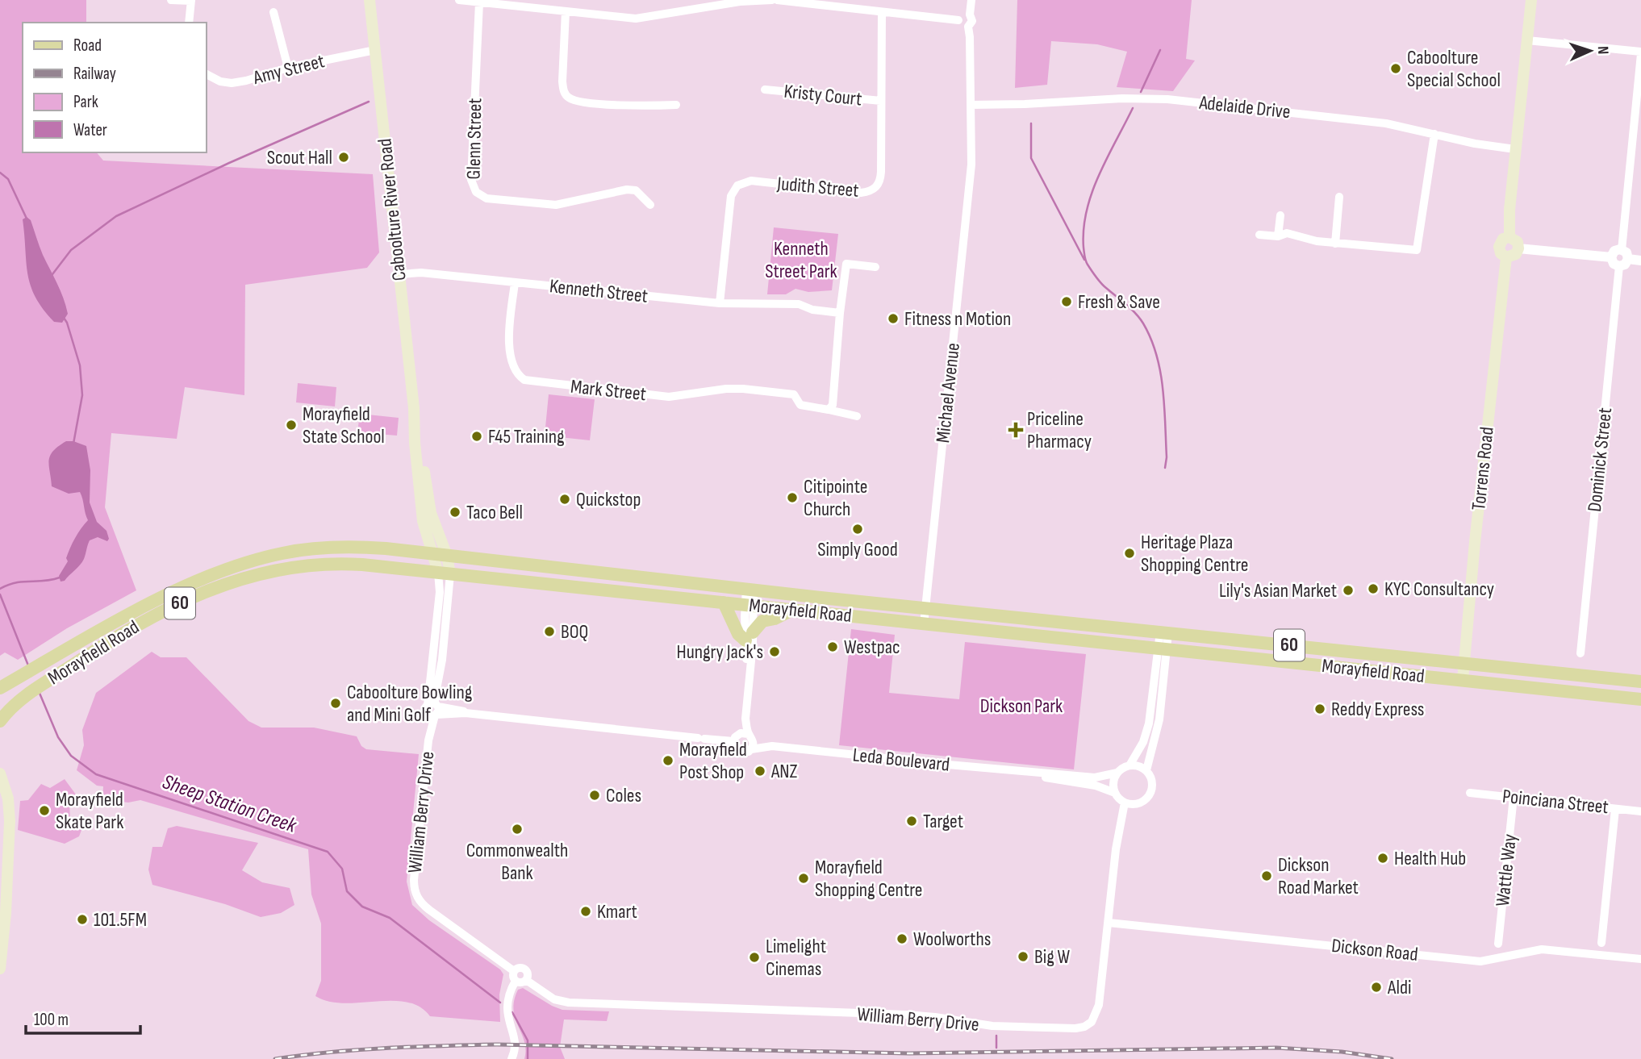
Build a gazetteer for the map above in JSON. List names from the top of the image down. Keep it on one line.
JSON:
{"streets":{"main road":["Caboolture River Road","Torrens Road","60","Morayfield Road"],"street":["Amy Street","Kristy Court","Adelaide Drive","Glenn Street","Judith Street","Kenneth Street","Mark Street","Michael Avenue","Dominick Street","Leda Boulevard","Poinciana Street","William Berry Drive","Wattle Way","Dickson Road"]},"crossings":[["Amy Street","Caboolture River Road"],["Kristy Court","Judith Street"],["Adelaide Drive","Michael Avenue"],["Judith Street","Kenneth Street"],["Caboolture River Road","Kenneth Street"],["Caboolture River Road","Morayfield Road"],["Caboolture River Road","William Berry Drive"],["Kenneth Street","Mark Street"],["Michael Avenue","Morayfield Road"],["Torrens Road","Morayfield Road"],["Morayfield Road","William Berry Drive"],["Leda Boulevard","William Berry Drive"],["Poinciana Street","Wattle Way"],["William Berry Drive","Dickson Road"]],"water":["Sheep Station Creek"],"parks":["Kenneth Street Park","Dickson Park"],"places":{"other":["Caboolture Special School","Scout Hall","Fresh & Save","Fitness n Motion","Morayfield State School","F45 Training","Citipointe Church","Quickstop","Taco Bell","Simply Good","Heritage Plaza Shopping Centre","KYC Consultancy","Lily's Asian Market","BOQ","Westpac","Hungry Jack's","Caboolture Bowling and Mini Golf","Reddy Express","Morayfield Post Shop","ANZ","Coles","Morayfield Skate Park","Target","Commonwealth Bank","Health Hub","Dickson Road Market","Morayfield Shopping Centre","Kmart","101.5FM","Woolworths","Big W","Limelight Cinemas","Aldi"],"health":["Priceline Pharmacy"]},"legend":["Road","Railway","Park","Water"],"scale_bar":"100 m","north":"right"}
